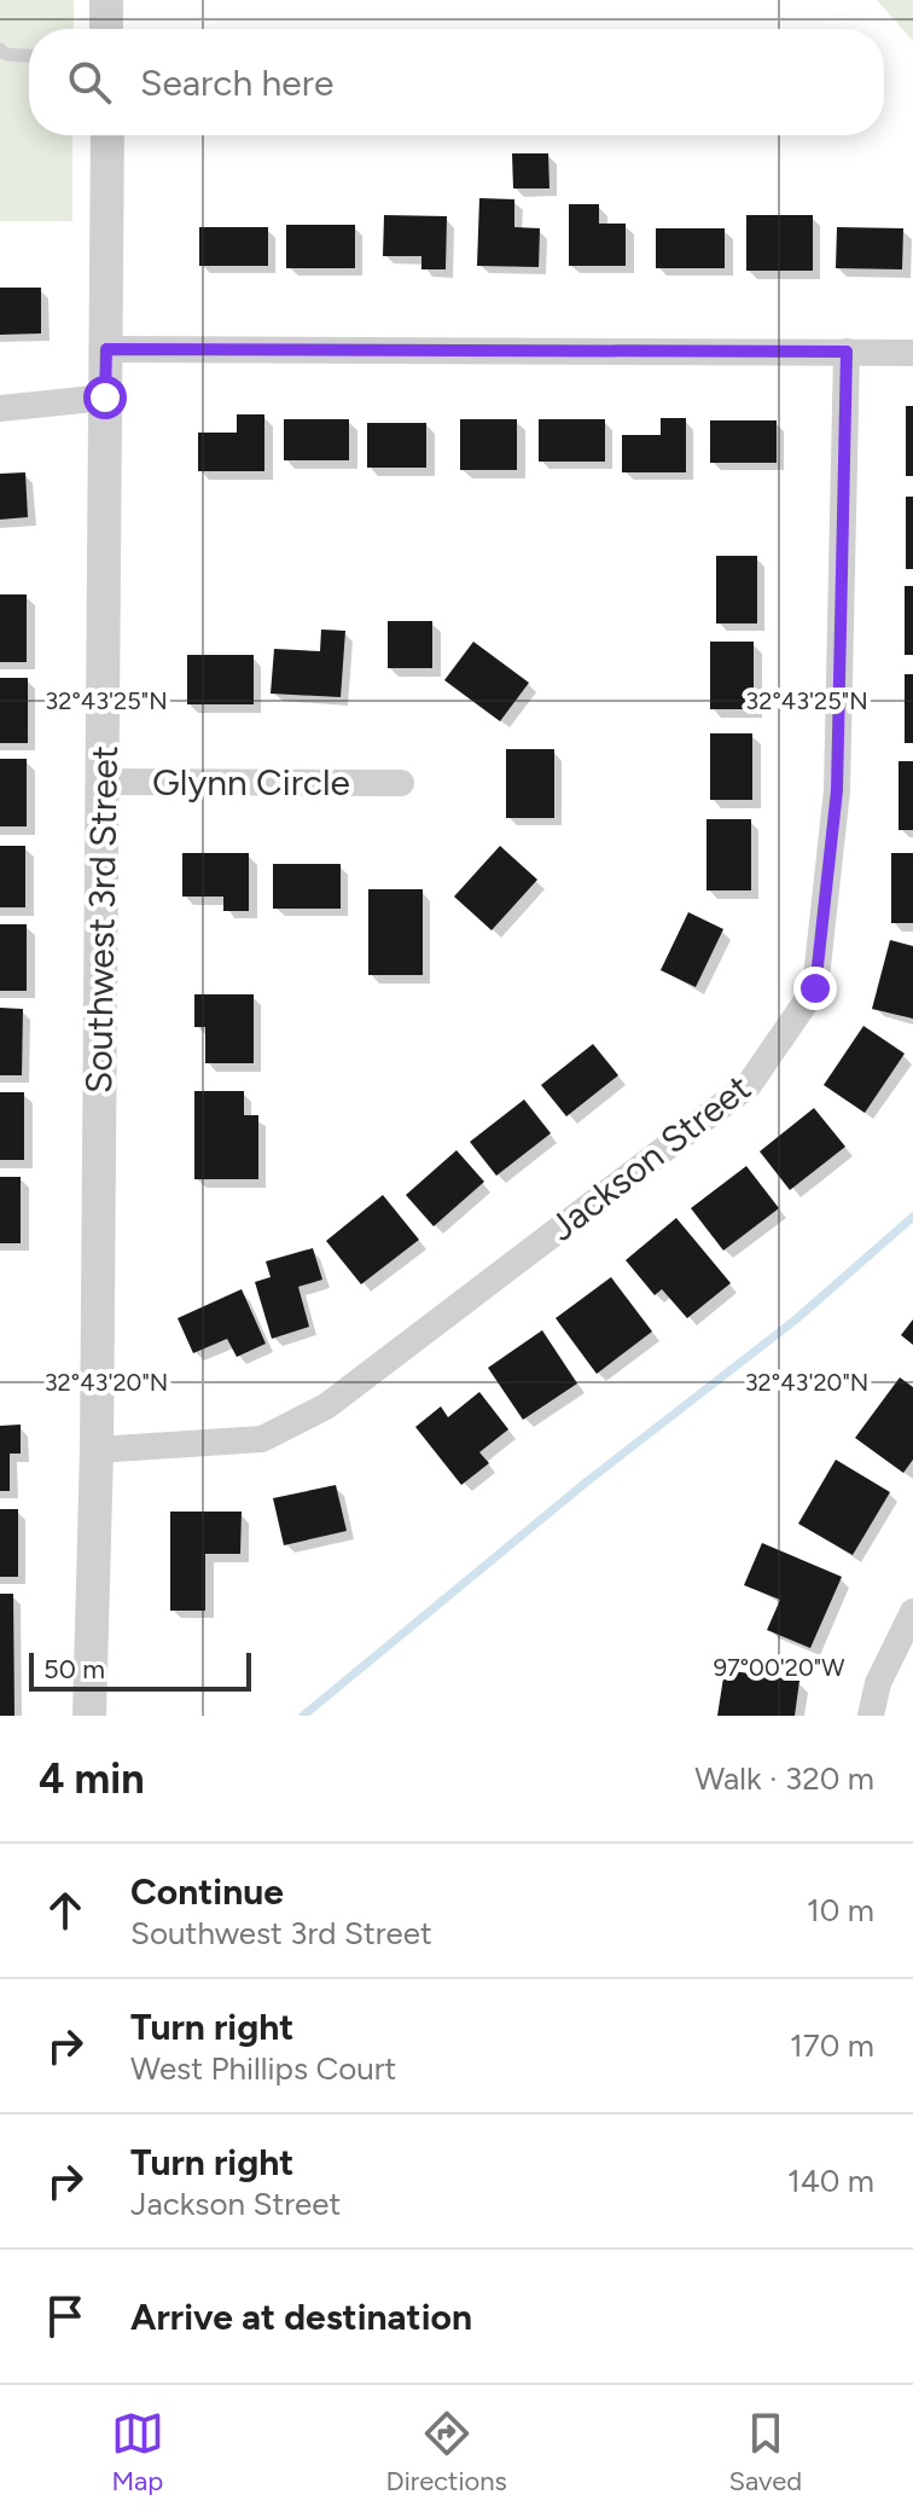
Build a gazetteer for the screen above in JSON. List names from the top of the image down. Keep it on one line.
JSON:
{"streets":{"street":["Glynn Circle","Southwest 3rd Street","Jackson Street"]},"crossings":[["Glynn Circle","Southwest 3rd Street"],["Southwest 3rd Street","Jackson Street"]],"scale_bar":"50 m","page":{"search":"Search here","scale":"50 m","heading":["4 min","Walk · 320 m"],"list":[["Continue","Southwest 3rd Street","10 m"],["Turn right","West Phillips Court","170 m"],["Turn right","Jackson Street","140 m"],"Arrive at destination"],"nav":["Map","Directions","Saved"]},"coordinates":["32°43'25\"N","32°43'20\"N","97°00'20\"W"]}
